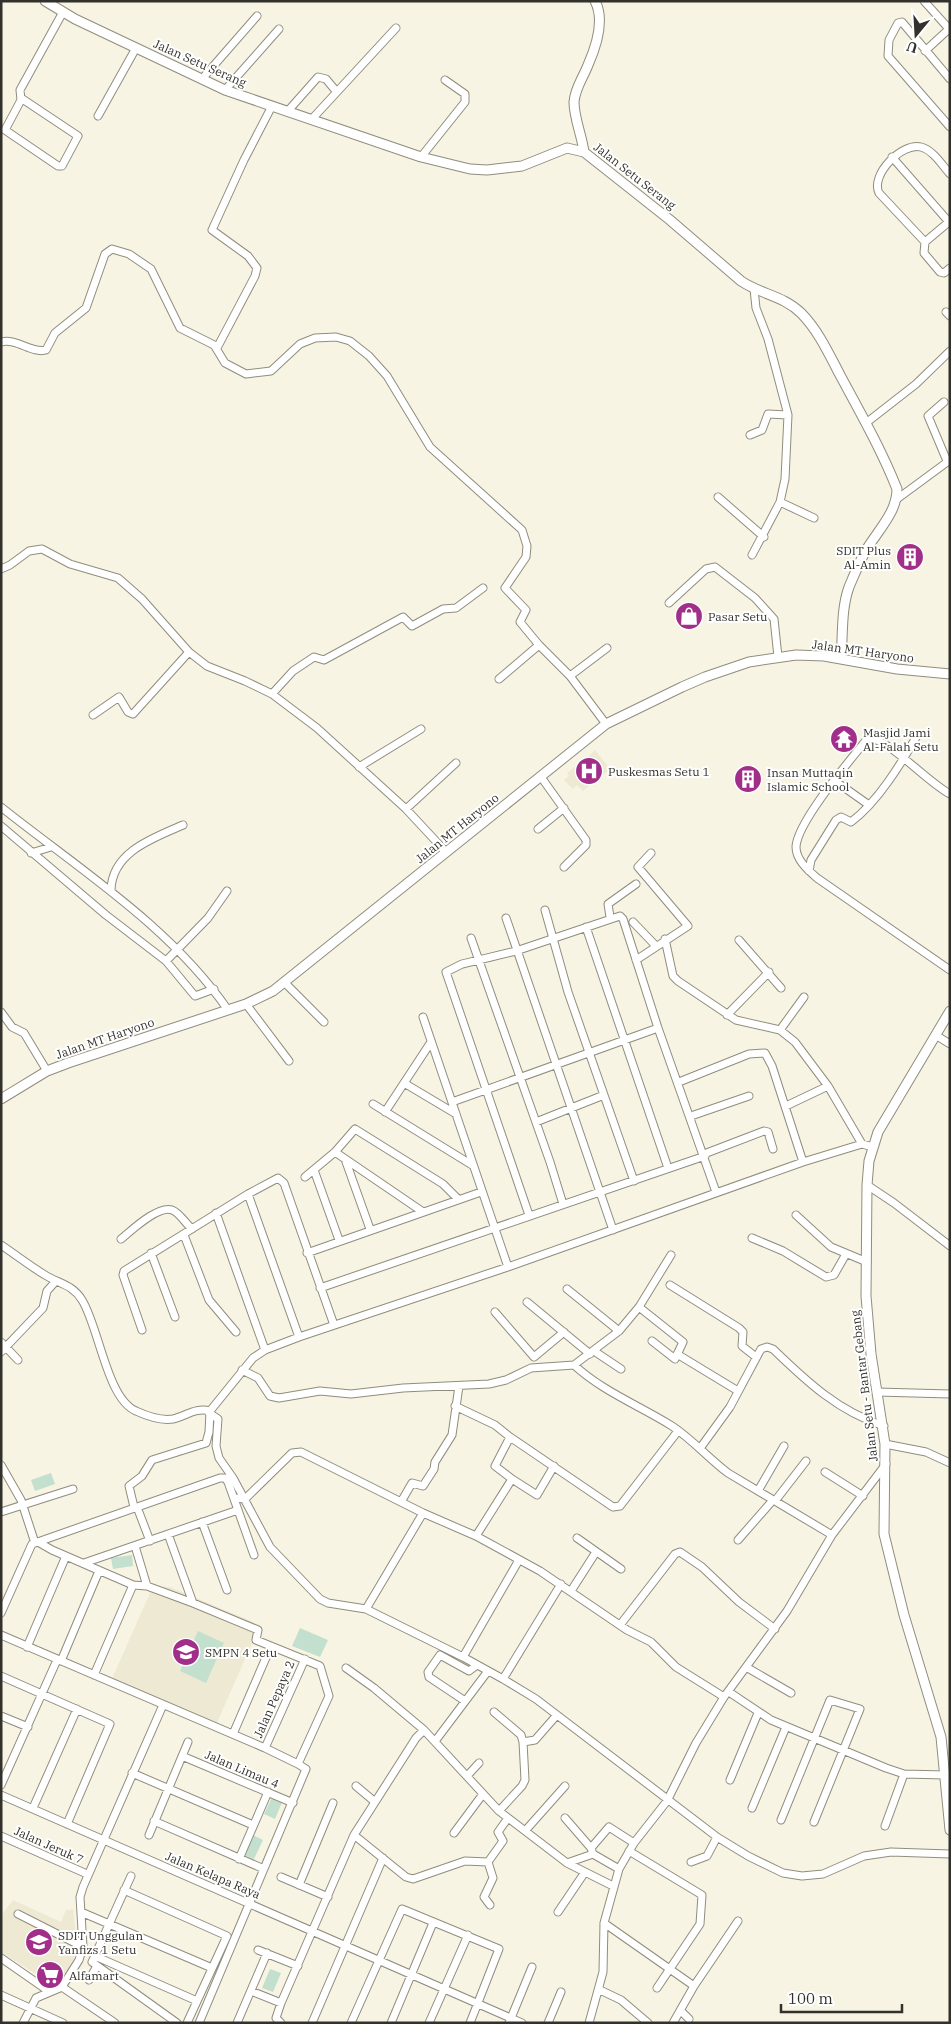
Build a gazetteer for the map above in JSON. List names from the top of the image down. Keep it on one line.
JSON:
{"streets":{"main road":["Jalan Setu Serang","Jalan MT Haryono","Jalan Setu - Bantar Gebang"],"street":["Jalan Pepaya 2","Jalan Limau 4","Jalan Jeruk 7","Jalan Kelapa Raya"]},"places":{"building":["SDIT Plus Al-Amin","Insan Muttaqin Islamic School"],"shop":["Pasar Setu"],"temple":["Masjid Jami Al-Falah Setu"],"hospital":["Puskesmas Setu 1"],"school or university":["SMPN 4 Setu","SDIT Unggulan Yanfizs 1 Setu"],"supermarket":["Alfamart"]},"scale_bar":"100 m","north":"bottom"}
